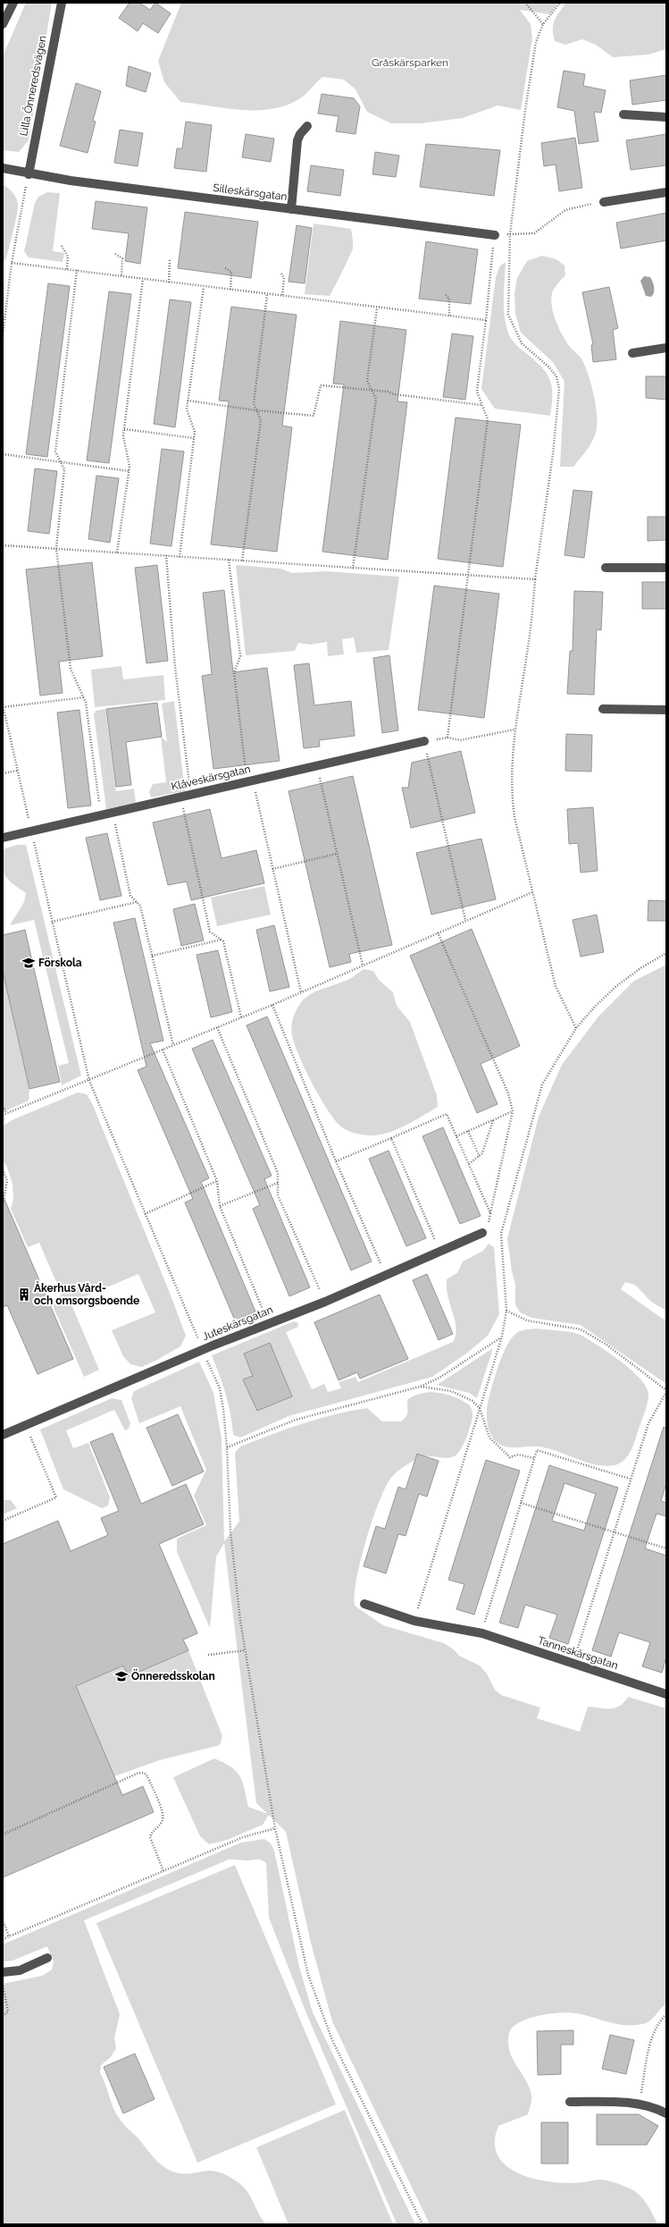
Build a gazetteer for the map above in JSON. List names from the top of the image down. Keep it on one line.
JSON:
{"streets":{"street":["Lilla Önneredsvägen","Silleskärsgatan","Klåveskärsgatan","Juteskärsgatan","Tanneskärsgatan"]},"crossings":[["Lilla Önneredsvägen","Silleskärsgatan"]],"parks":["Gråskärsparken"],"places":{"school or university":["Förskola","Önneredsskolan"],"building":["Åkerhus Vård- och omsorgsboende"]}}
